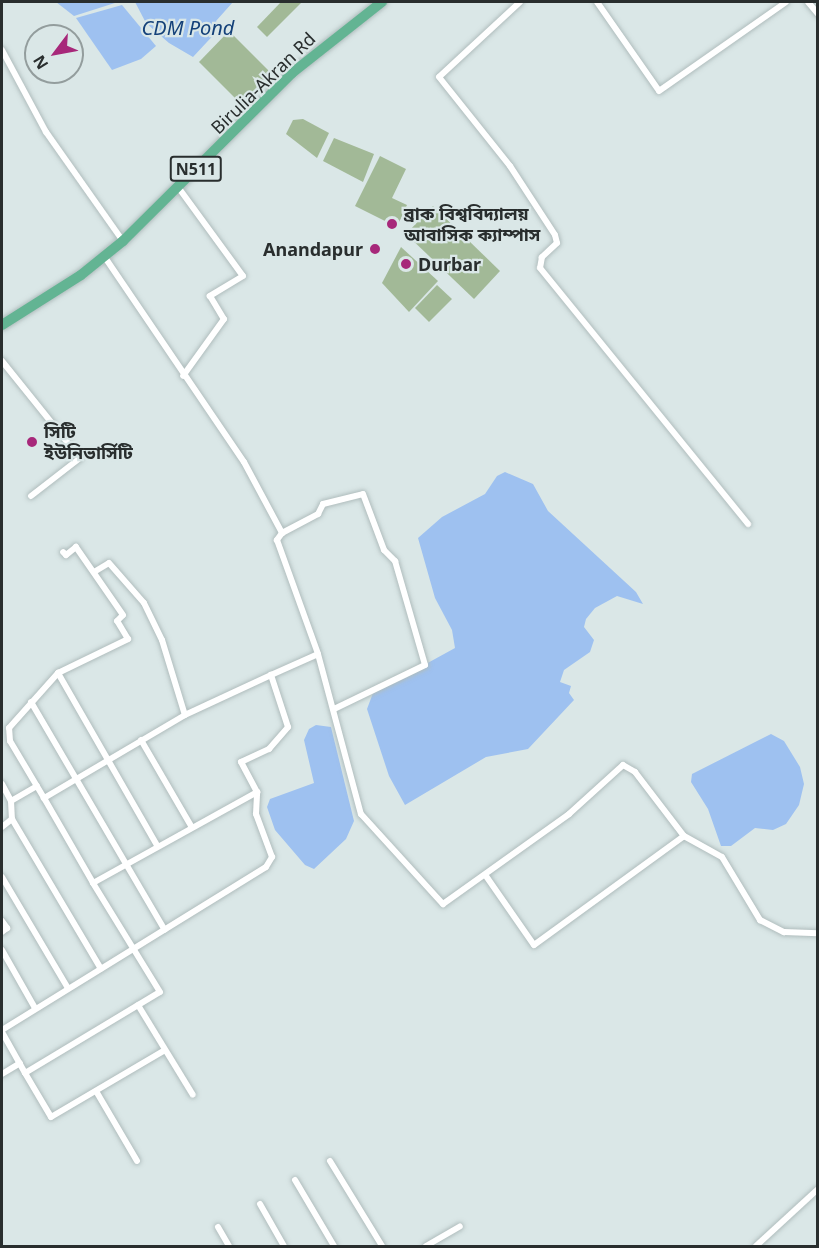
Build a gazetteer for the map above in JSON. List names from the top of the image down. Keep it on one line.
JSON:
{"streets":{"highway":["Birulia-Akran Rd","N511"]},"water":["CDM Pond"],"places":["ব্রাক বিশ্ববিদ্যালয় আবাসিক ক্যাম্পাস","Anandapur","Durbar","সিটি ইউনিভার্সিটি"],"north":"bottom left"}
